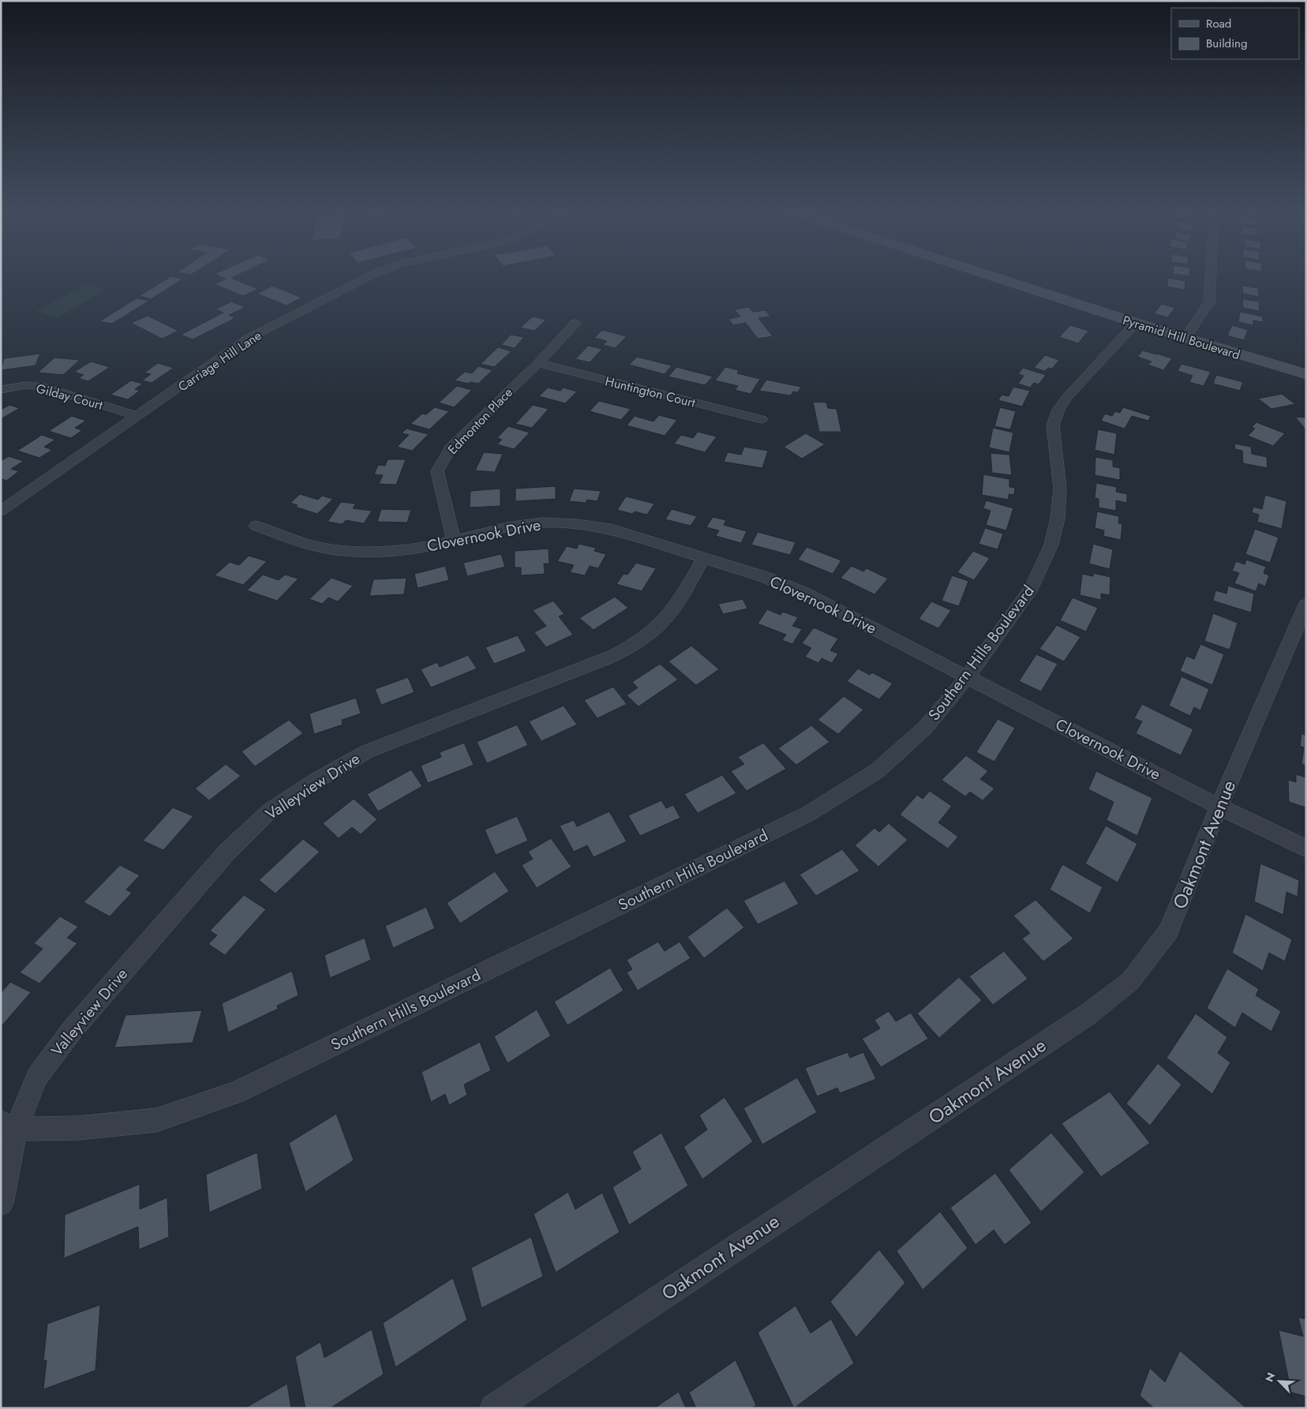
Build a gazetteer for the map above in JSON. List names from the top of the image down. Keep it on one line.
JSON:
{"streets":{"main road":["Pyramid Hill Boulevard"],"street":["Carriage Hill Lane","Huntington Court","Gilday Court","Edmonton Place","Clovernook Drive","Southern Hills Boulevard","Valleyview Drive","Oakmont Avenue"]},"crossings":[["Pyramid Hill Boulevard","Southern Hills Boulevard"],["Carriage Hill Lane","Gilday Court"],["Huntington Court","Edmonton Place"],["Edmonton Place","Clovernook Drive"],["Clovernook Drive","Southern Hills Boulevard"],["Clovernook Drive","Valleyview Drive"],["Clovernook Drive","Oakmont Avenue"],["Southern Hills Boulevard","Valleyview Drive"]],"legend":["Road","Building"],"north":"top left"}
